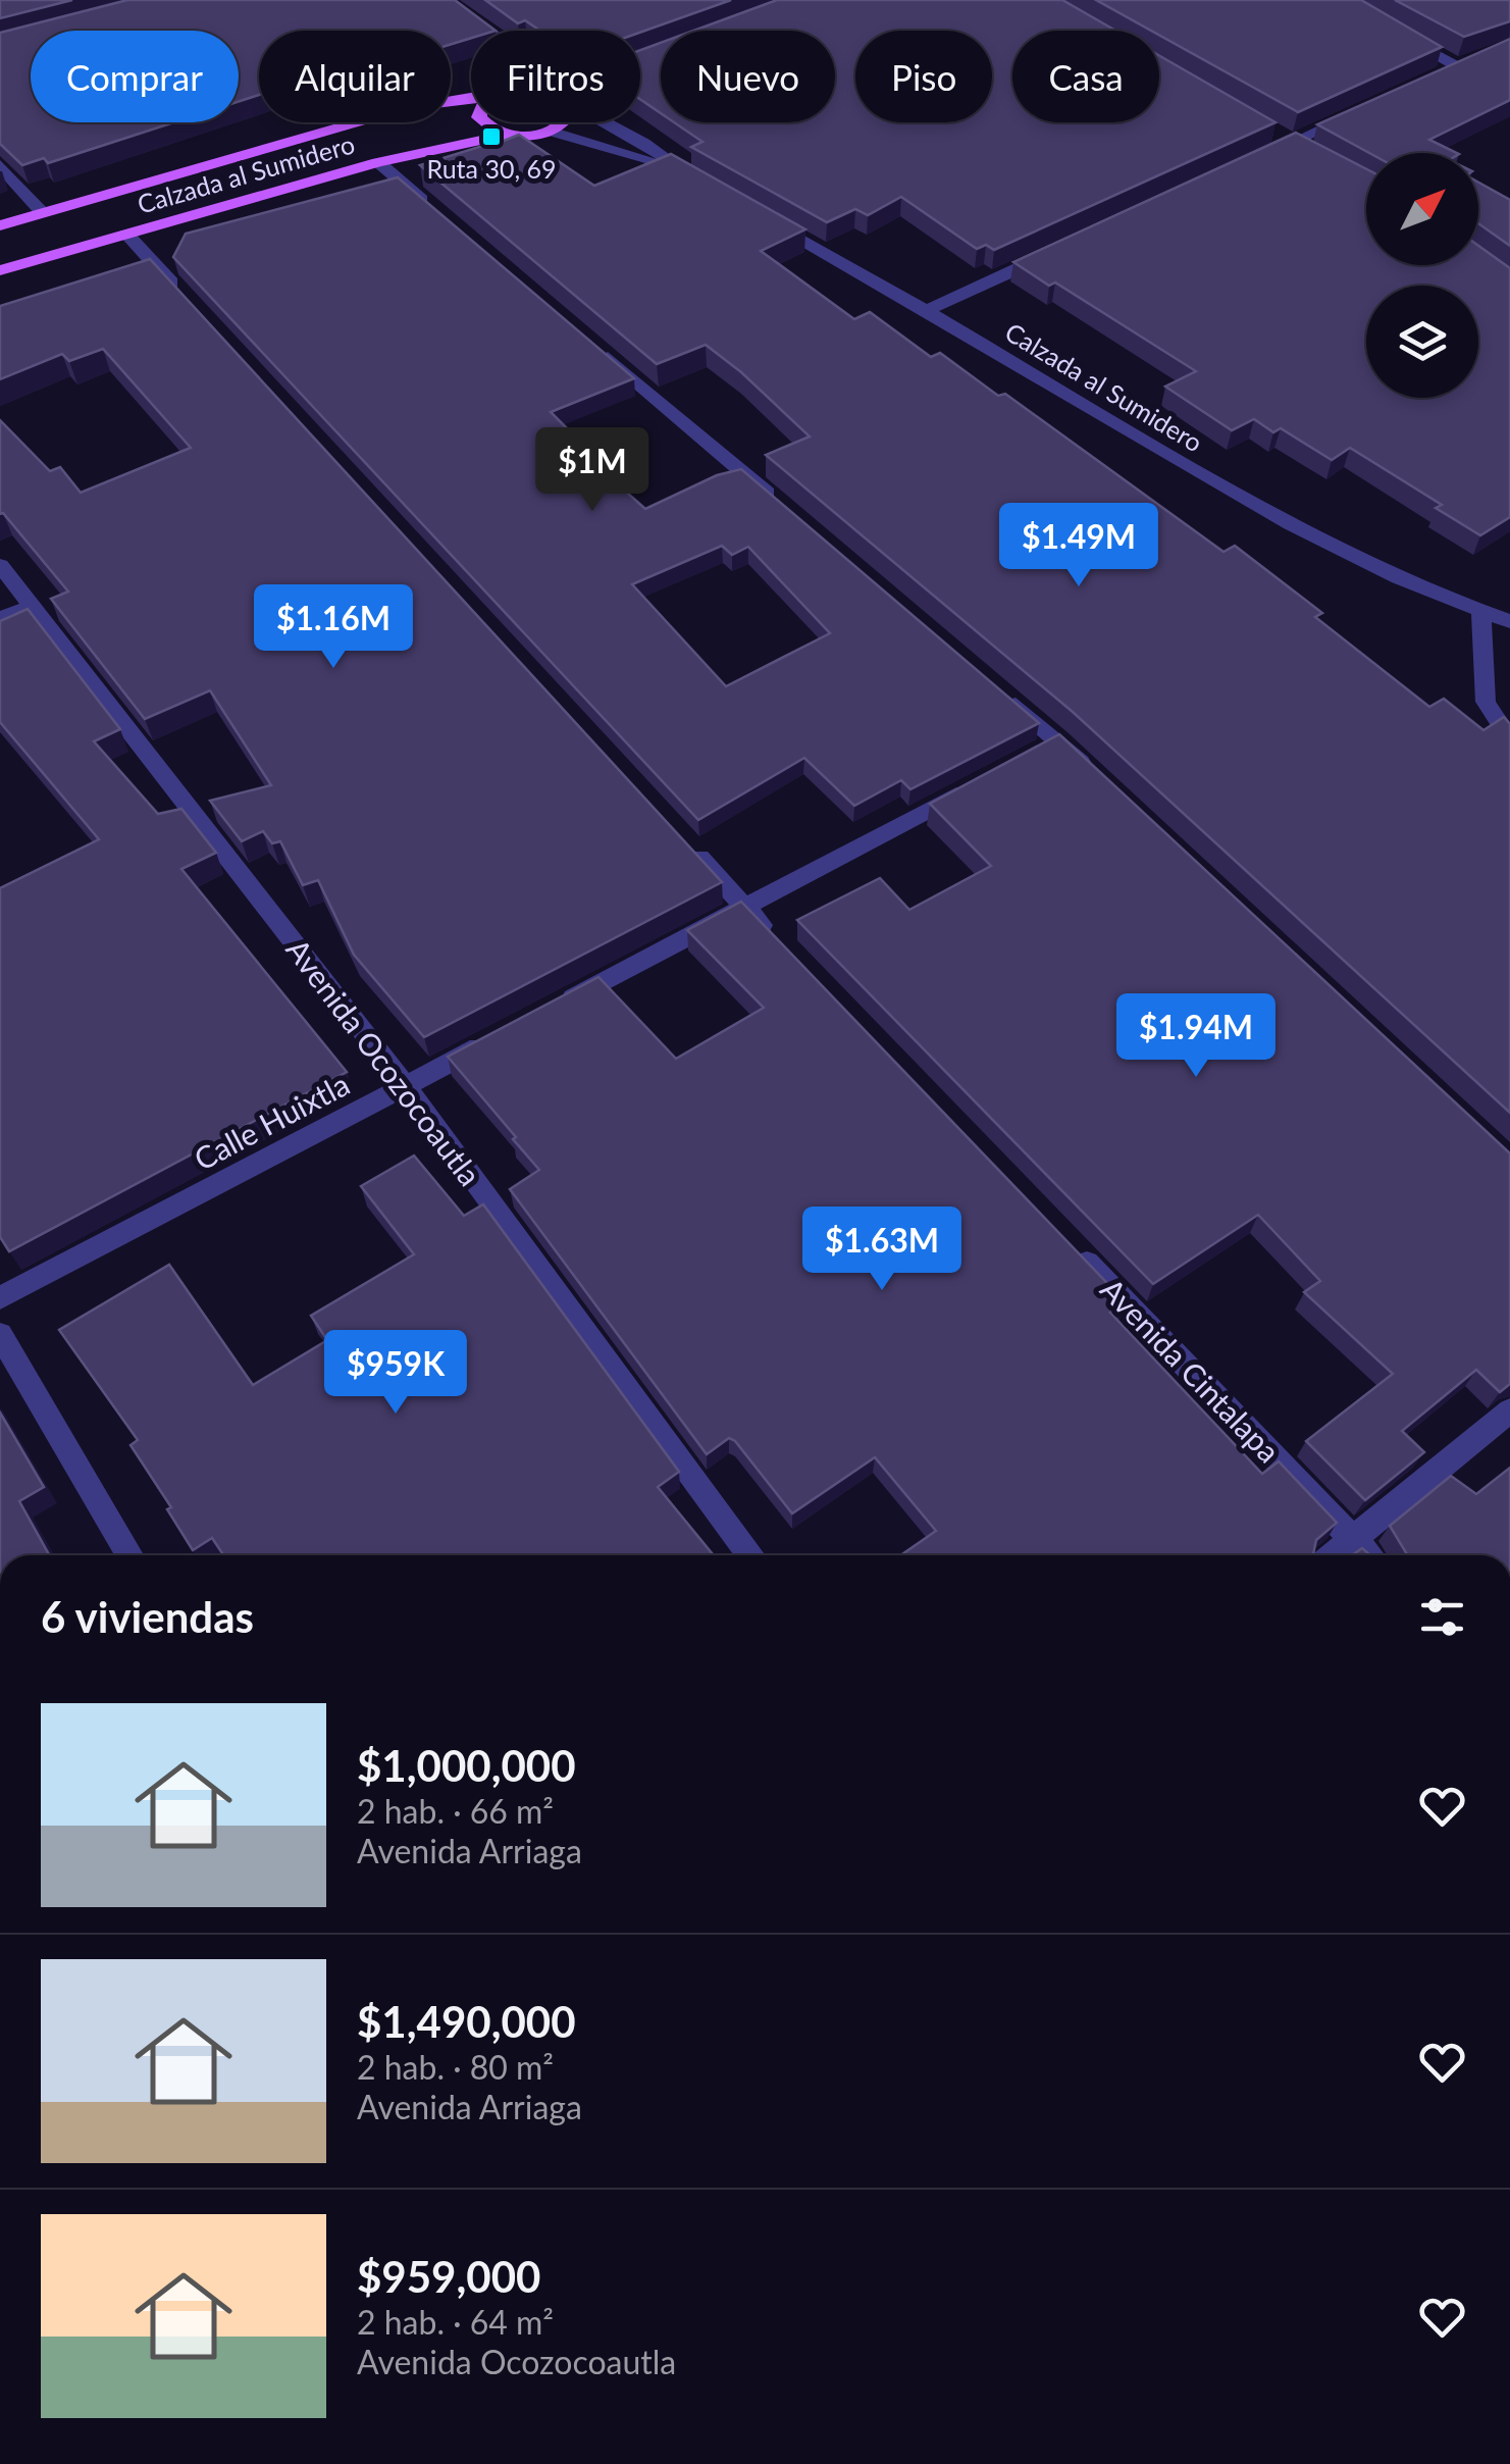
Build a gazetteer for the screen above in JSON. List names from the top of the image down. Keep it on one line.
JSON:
{"streets":{"main road":["Calzada al Sumidero"],"street":["Avenida Ocozocoautla","Calle Huixtla","Avenida Cintalapa"]},"crossings":[["Avenida Ocozocoautla","Calle Huixtla"]],"places":{"transit":["Ruta 30, 69"]},"north":"top right","page":{"chip":["Comprar","Alquilar","Filtros","Nuevo","Piso","Casa"],"price":["$1M","$1.49M","$1.16M","$1.94M","$1.63M","$959K"],"heading":"6 viviendas","list":[{"name":"$1,000,000","note":"2 hab. · 66 m² · Avenida Arriaga"},{"name":"$1,490,000","note":"2 hab. · 80 m² · Avenida Arriaga"},{"name":"$959,000","note":"2 hab. · 64 m² · Avenida Ocozocoautla"}]}}
